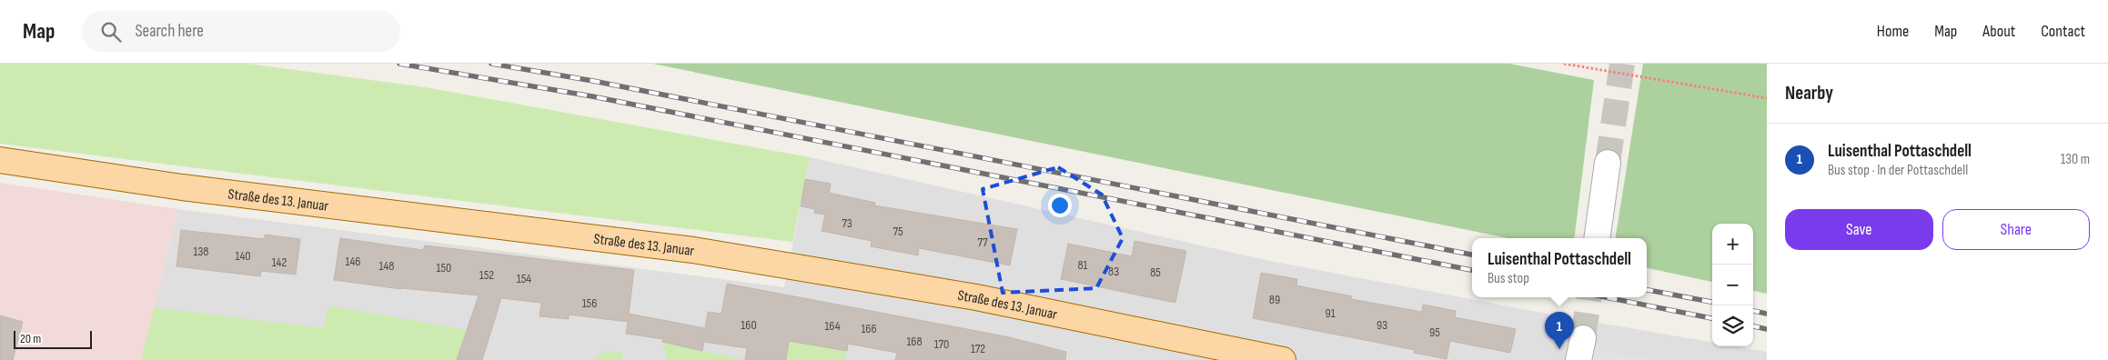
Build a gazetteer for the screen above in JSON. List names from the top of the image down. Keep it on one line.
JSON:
{"streets":{"main road":["Straße des 13. Januar"]},"house_numbers":["73","75","77","138","140","146","142","81","148","150","83","85","152","154","89","156","91","160","93","164","166","95","168","170","172"],"scale_bar":"20 m","page":{"header":"Map","search":"Search here","nav":["Home","Map","About","Contact"],"heading":"Nearby","list":[{"mark":"1","name":"Luisenthal Pottaschdell","note":"Bus stop · In der Pottaschdell","value":"130 m"}],"buttons":["Save","Share"],"map_buttons":["+","−"],"popup":["Luisenthal Pottaschdell","Bus stop"],"pins":"1","scale":"20 m"}}
